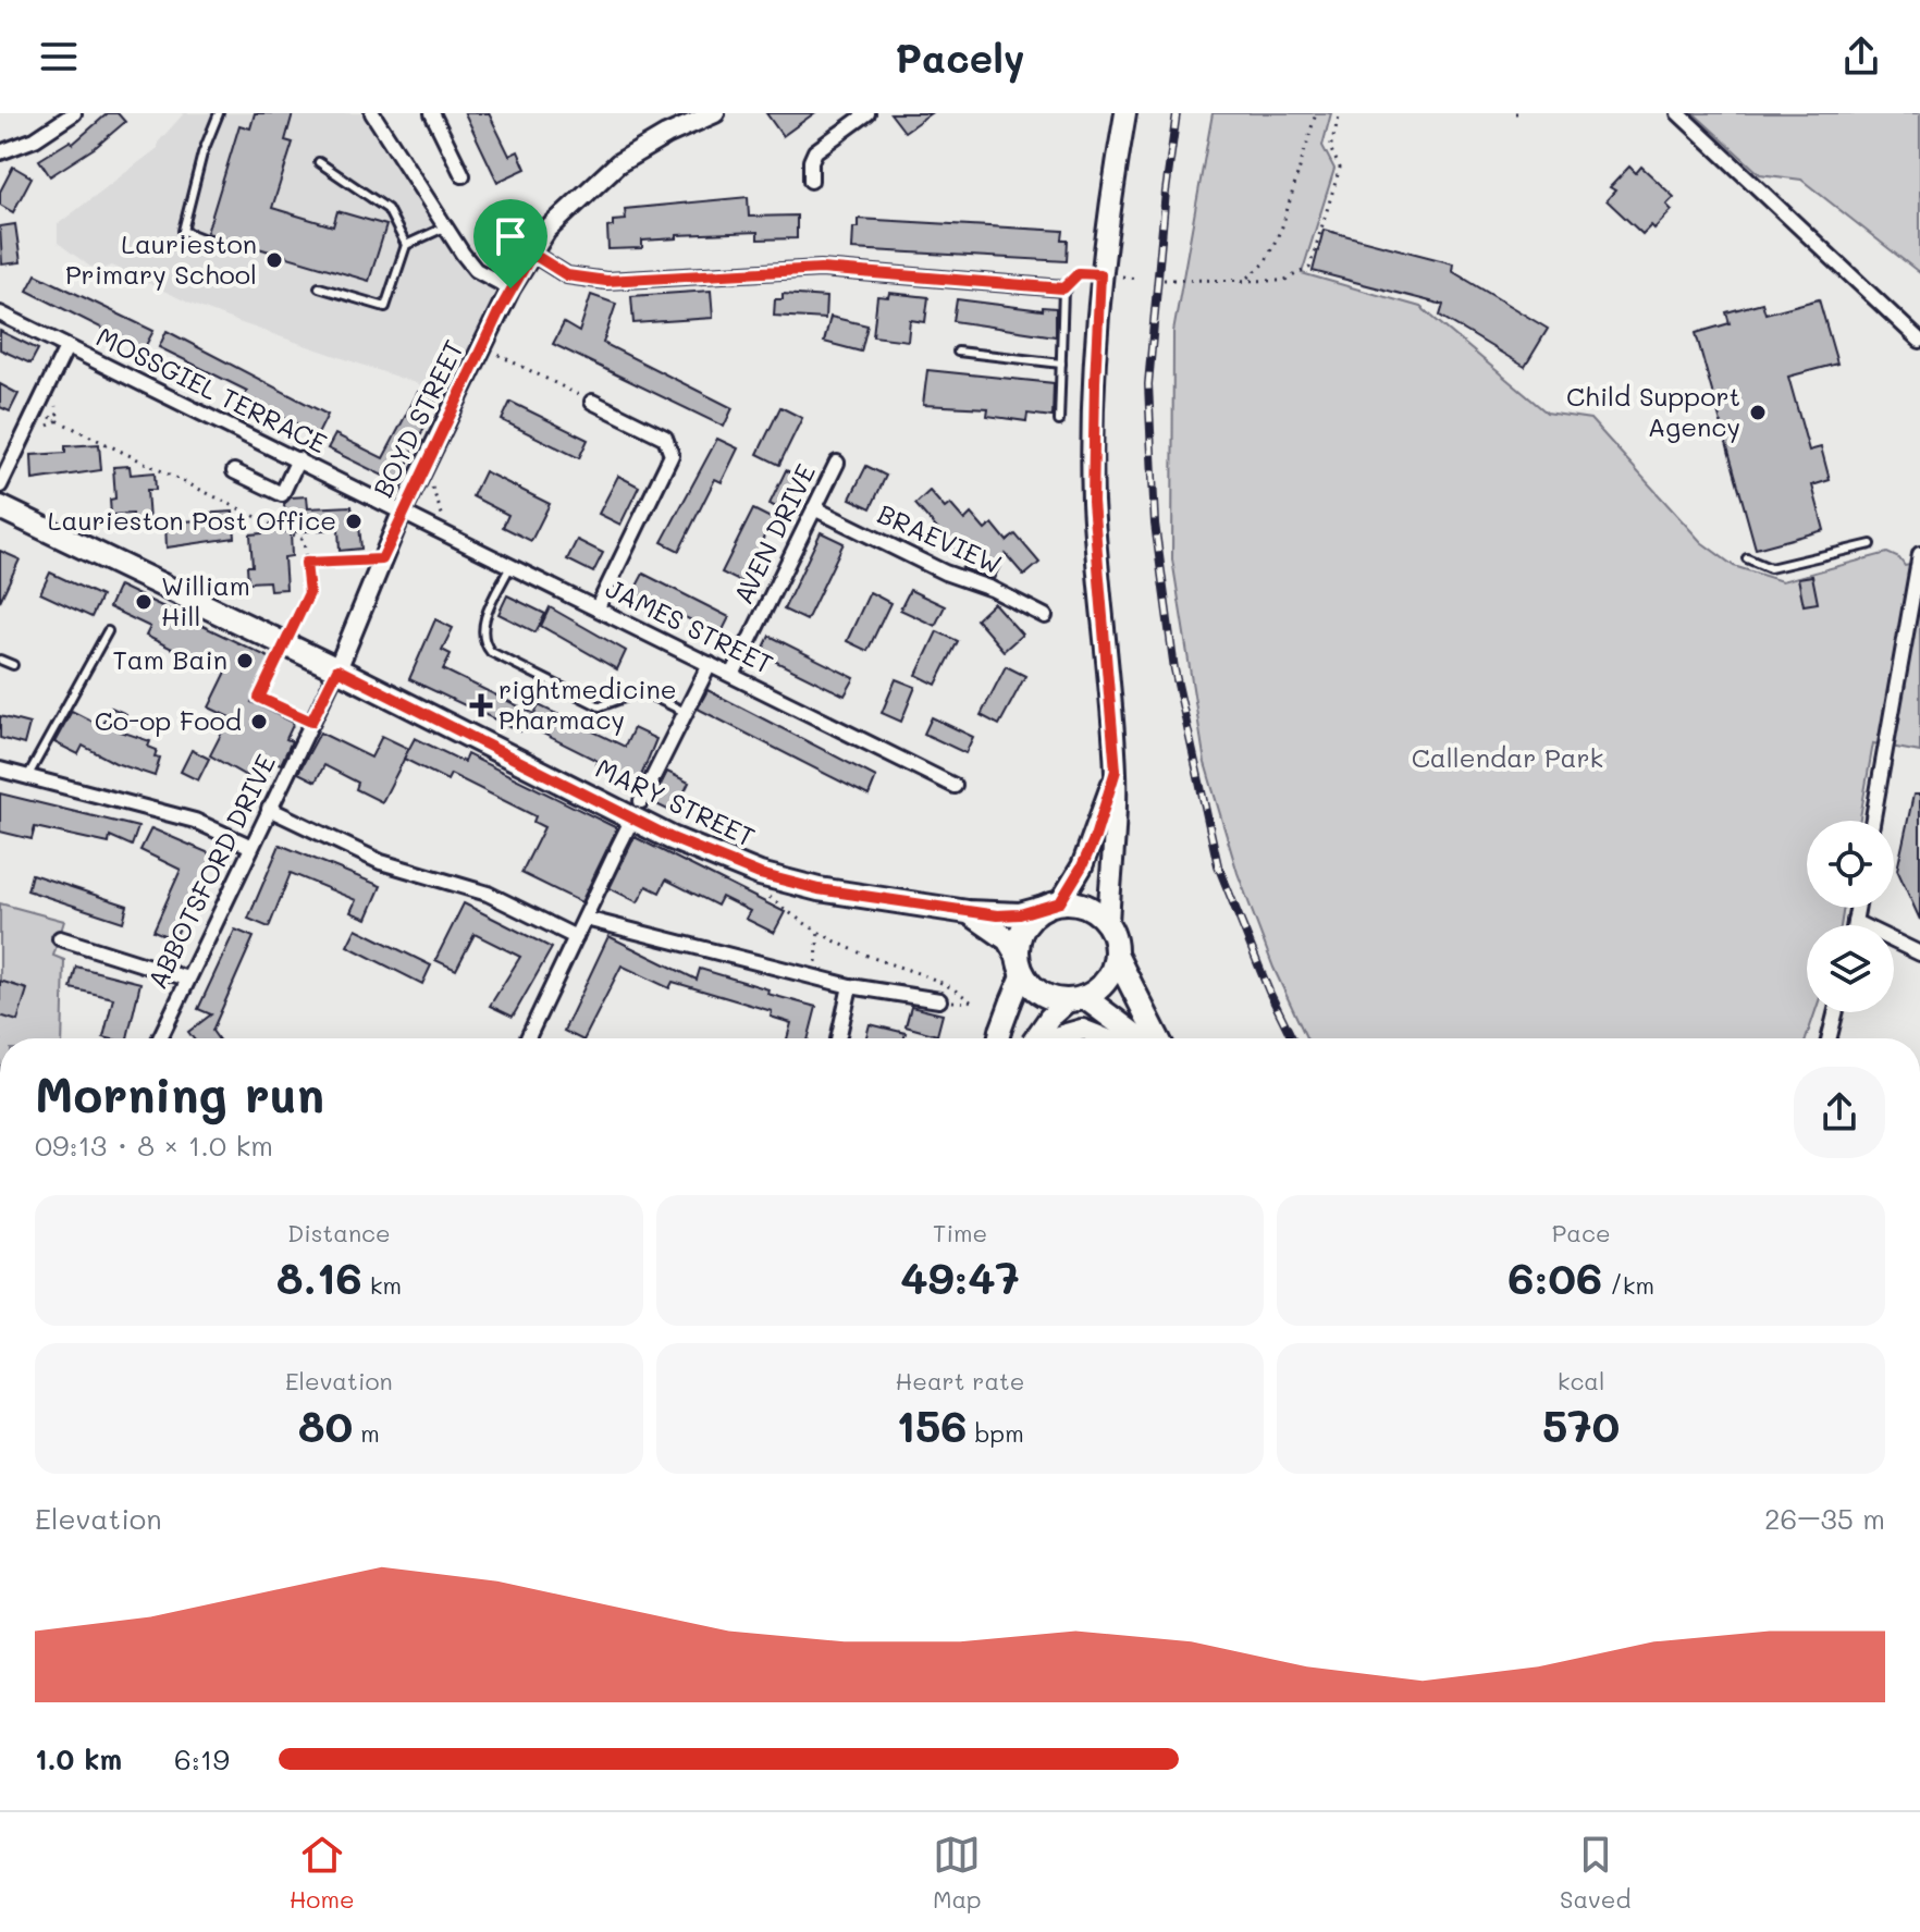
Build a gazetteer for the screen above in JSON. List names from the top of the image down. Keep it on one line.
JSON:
{"streets":{"main road":["MARY STREET"],"street":["MOSSGIEL TERRACE","BOYD STREET","AVEN DRIVE","BRAEVIEW","JAMES STREET","ABBOTSFORD DRIVE"]},"crossings":[["MOSSGIEL TERRACE","BOYD STREET"],["MOSSGIEL TERRACE","JAMES STREET"],["BOYD STREET","JAMES STREET"],["BOYD STREET","MARY STREET"],["BOYD STREET","ABBOTSFORD DRIVE"],["AVEN DRIVE","BRAEVIEW"],["AVEN DRIVE","JAMES STREET"],["MARY STREET","ABBOTSFORD DRIVE"]],"parks":["Callendar Park"],"places":{"other":["Laurieston Primary School","Child Support Agency","Laurieston Post Office","William Hill","Tam Bain","Co-op Food"],"health":["rightmedicine Pharmacy"]},"page":{"header":"Pacely","heading":["Morning run","09:13 · 8 × 1.0 km"],"stats":[["Distance","8.16 km"],["Time","49:47"],["Pace","6:06 /km"],["Elevation","80 m"],["Heart rate","156 bpm"],["kcal","570"]],"chart":["Elevation","26–35 m"],"list":[{"name":"1.0 km","note":"6:19"}],"tabs":["Home","Map","Saved"]}}
